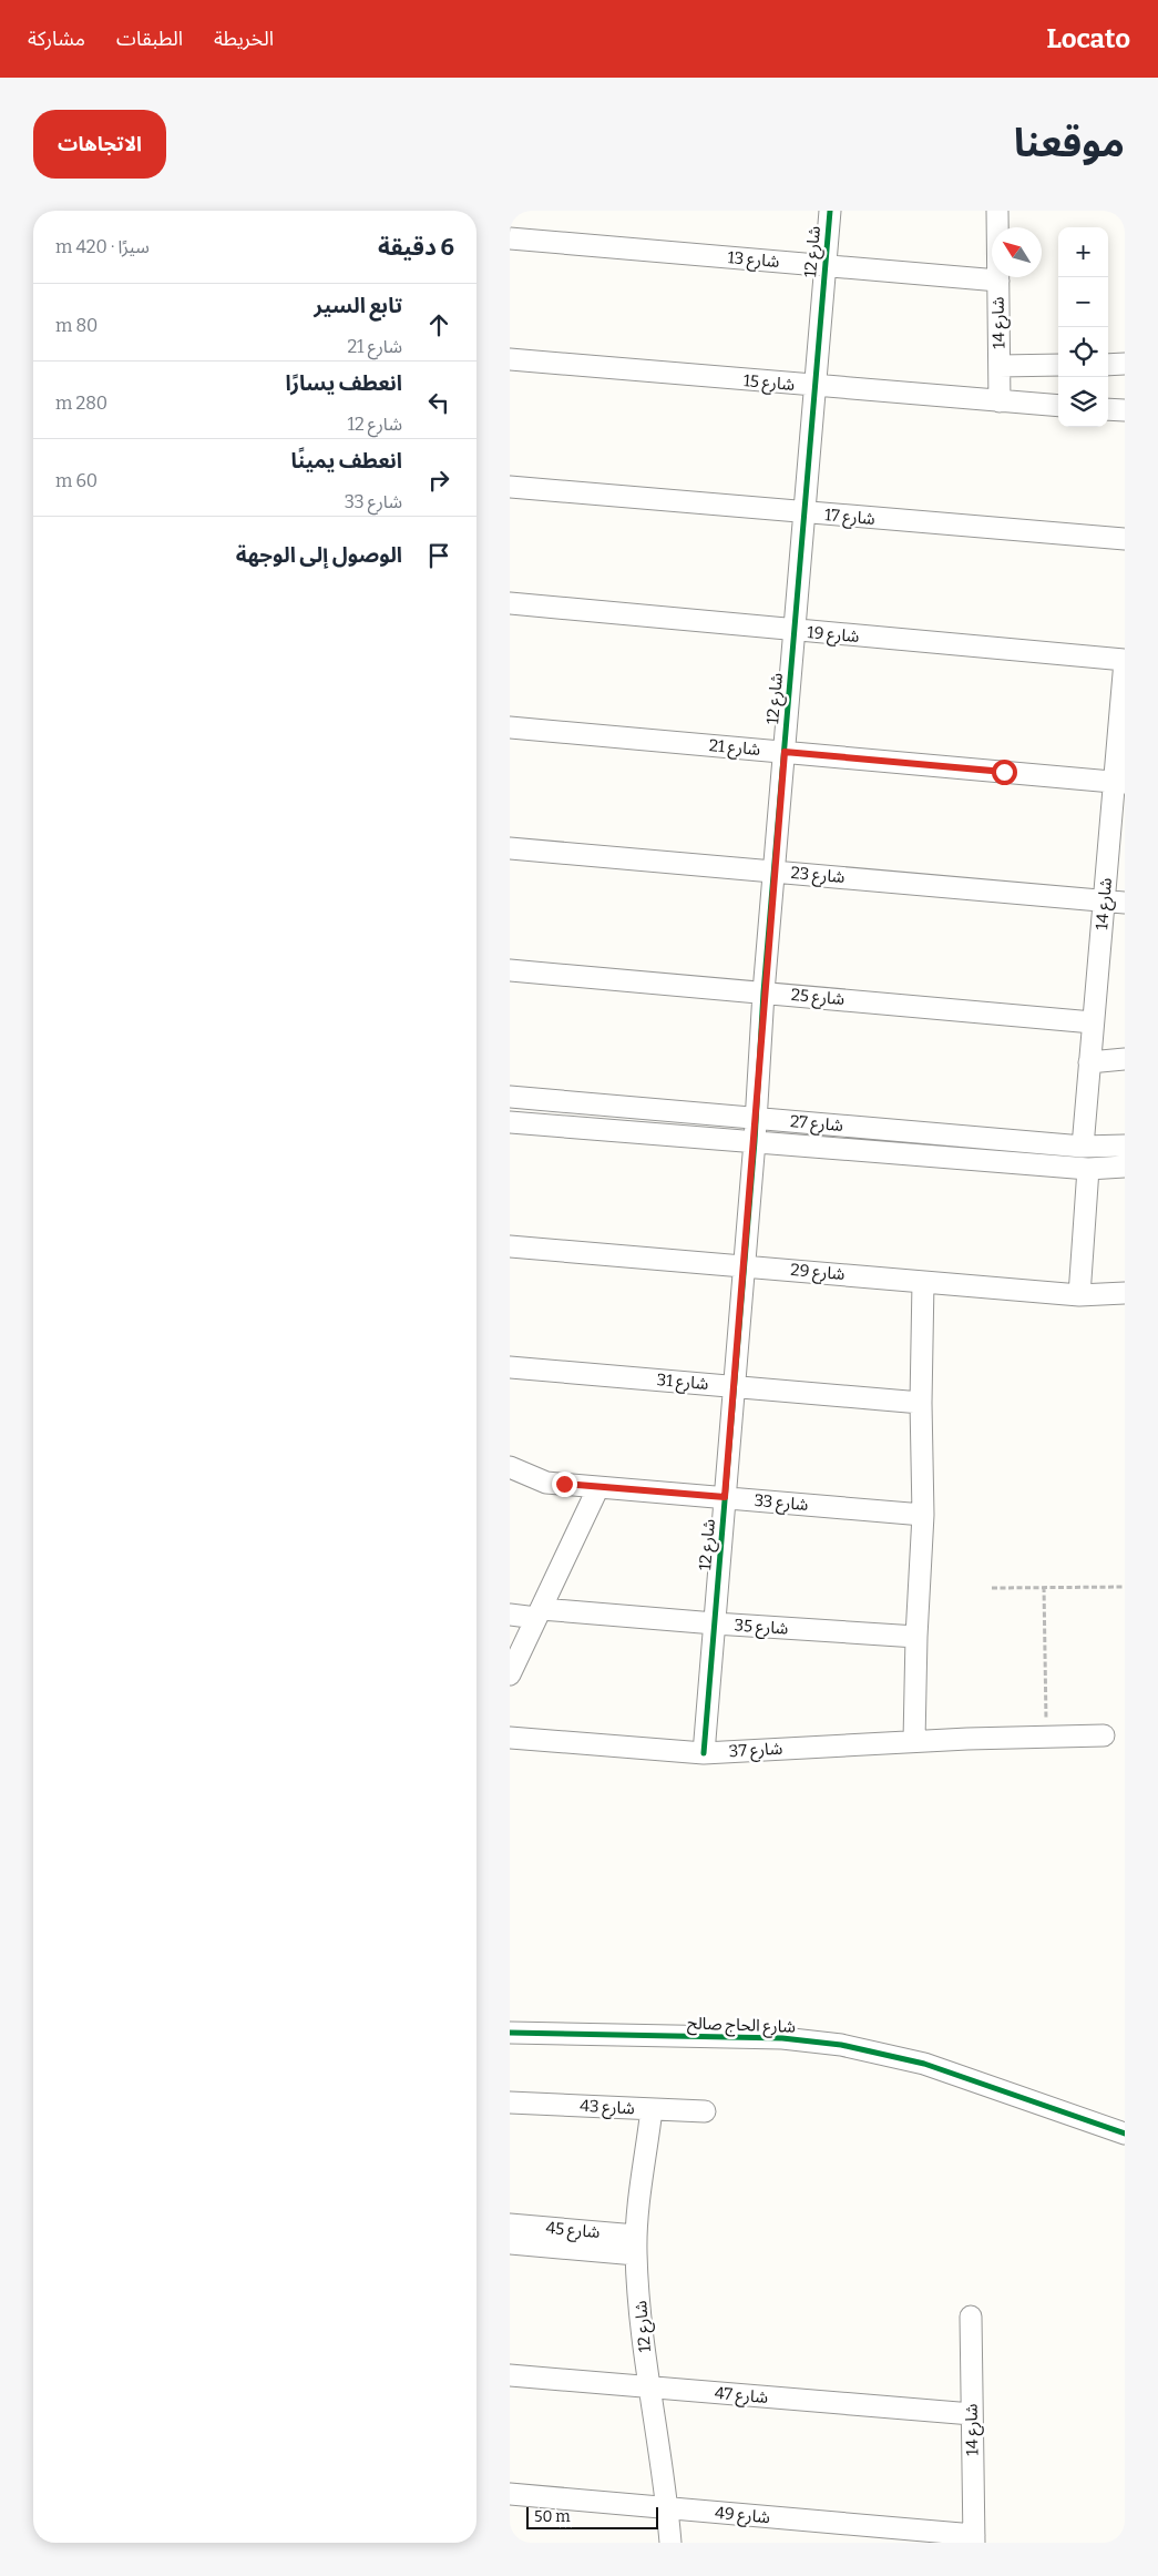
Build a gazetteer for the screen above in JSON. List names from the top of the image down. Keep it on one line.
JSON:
{"streets":{"street":["شارع 12","شارع 13","شارع 14","شارع 15","شارع 17","شارع 19","شارع 21","شارع 23","شارع 25","شارع 27","شارع 29","شارع 31","شارع 33","شارع 35","شارع 37","شارع الحاج صالح","شارع 43","شارع 45","شارع 47","شارع 49"]},"crossings":[["شارع 12","شارع 13"],["شارع 12","شارع 15"],["شارع 12","شارع 17"],["شارع 12","شارع 19"],["شارع 12","شارع 21"],["شارع 12","شارع 23"],["شارع 12","شارع 25"],["شارع 12","شارع 27"],["شارع 12","شارع 29"],["شارع 12","شارع 31"],["شارع 12","شارع 33"],["شارع 12","شارع 35"],["شارع 12","شارع 37"],["شارع 12","شارع 43"],["شارع 12","شارع 45"],["شارع 12","شارع 47"],["شارع 12","شارع 49"],["شارع 13","شارع 14"],["شارع 14","شارع 15"],["شارع 14","شارع 19"],["شارع 14","شارع 21"],["شارع 14","شارع 23"],["شارع 14","شارع 25"],["شارع 14","شارع 27"],["شارع 14","شارع 47"],["شارع 14","شارع 49"]],"scale_bar":"50 m","north":"top left","page":{"header":"Locato","nav":["الخريطة","الطبقات","مشاركة"],"title":"موقعنا","buttons":"الاتجاهات","heading":["6 دقيقة","سيرًا · 420 m"],"map_buttons":["+","−"],"list":[["تابع السير","شارع 21","80 m"],["انعطف يسارًا","شارع 12","280 m"],["انعطف يمينًا","شارع 33","60 m"],"الوصول إلى الوجهة"],"scale":"50 m"}}
